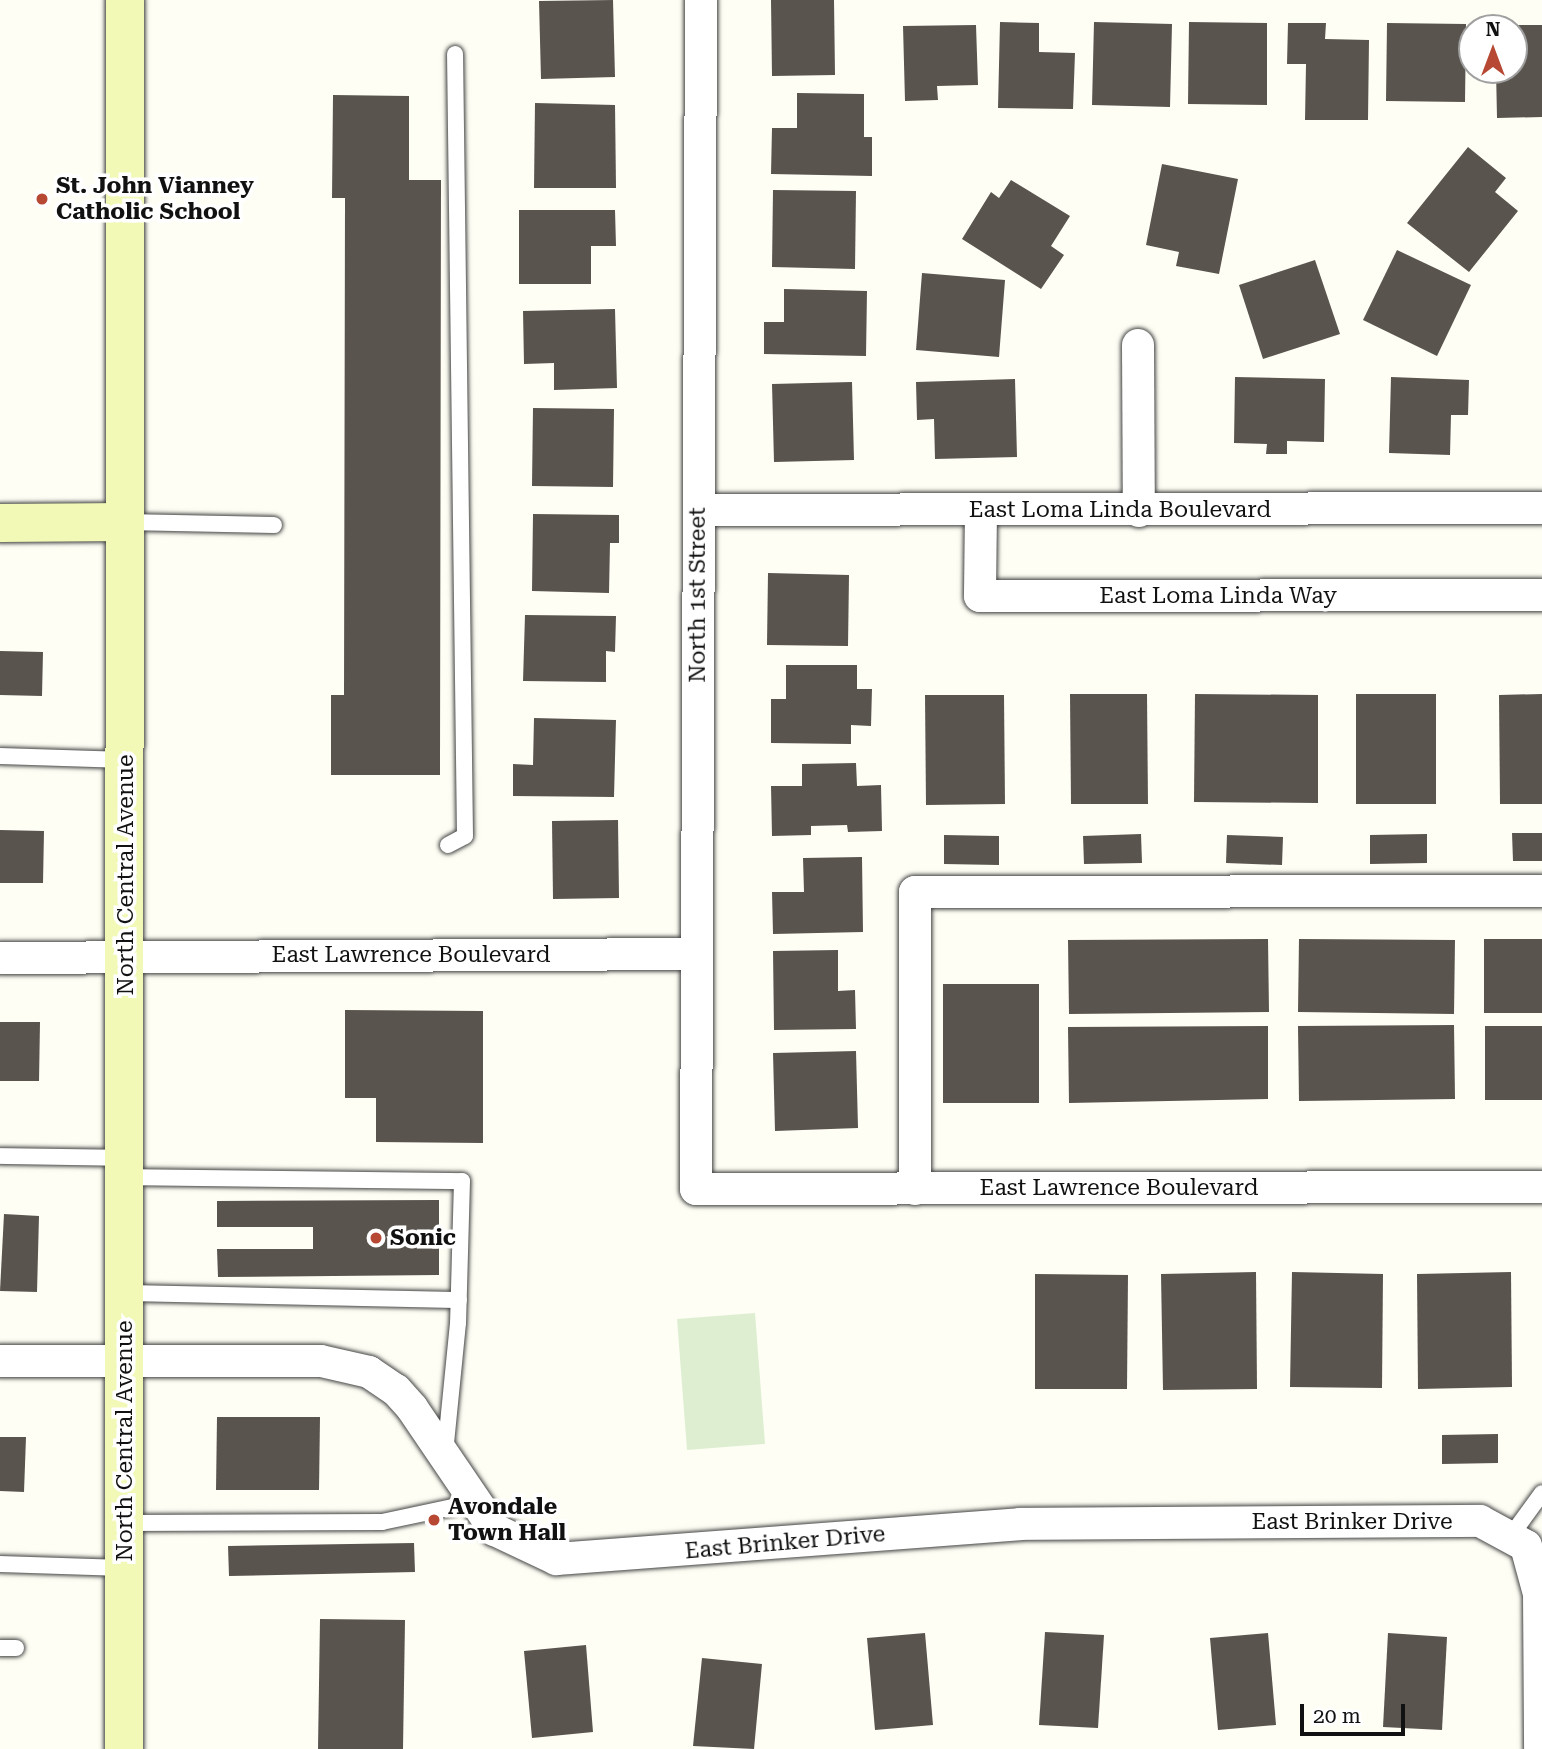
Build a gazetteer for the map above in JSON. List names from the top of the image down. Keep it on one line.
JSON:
{"streets":{"street":["East Loma Linda Boulevard","North 1st Street","East Loma Linda Way","North Central Avenue","East Lawrence Boulevard","East Brinker Drive"]},"crossings":[["East Loma Linda Boulevard","North 1st Street"],["East Loma Linda Boulevard","East Loma Linda Way"],["North 1st Street","East Lawrence Boulevard"],["North Central Avenue","East Lawrence Boulevard"],["North Central Avenue","East Brinker Drive"]],"places":["St. John Vianney Catholic School","Sonic","Avondale Town Hall"],"scale_bar":"20 m","north":"top"}
